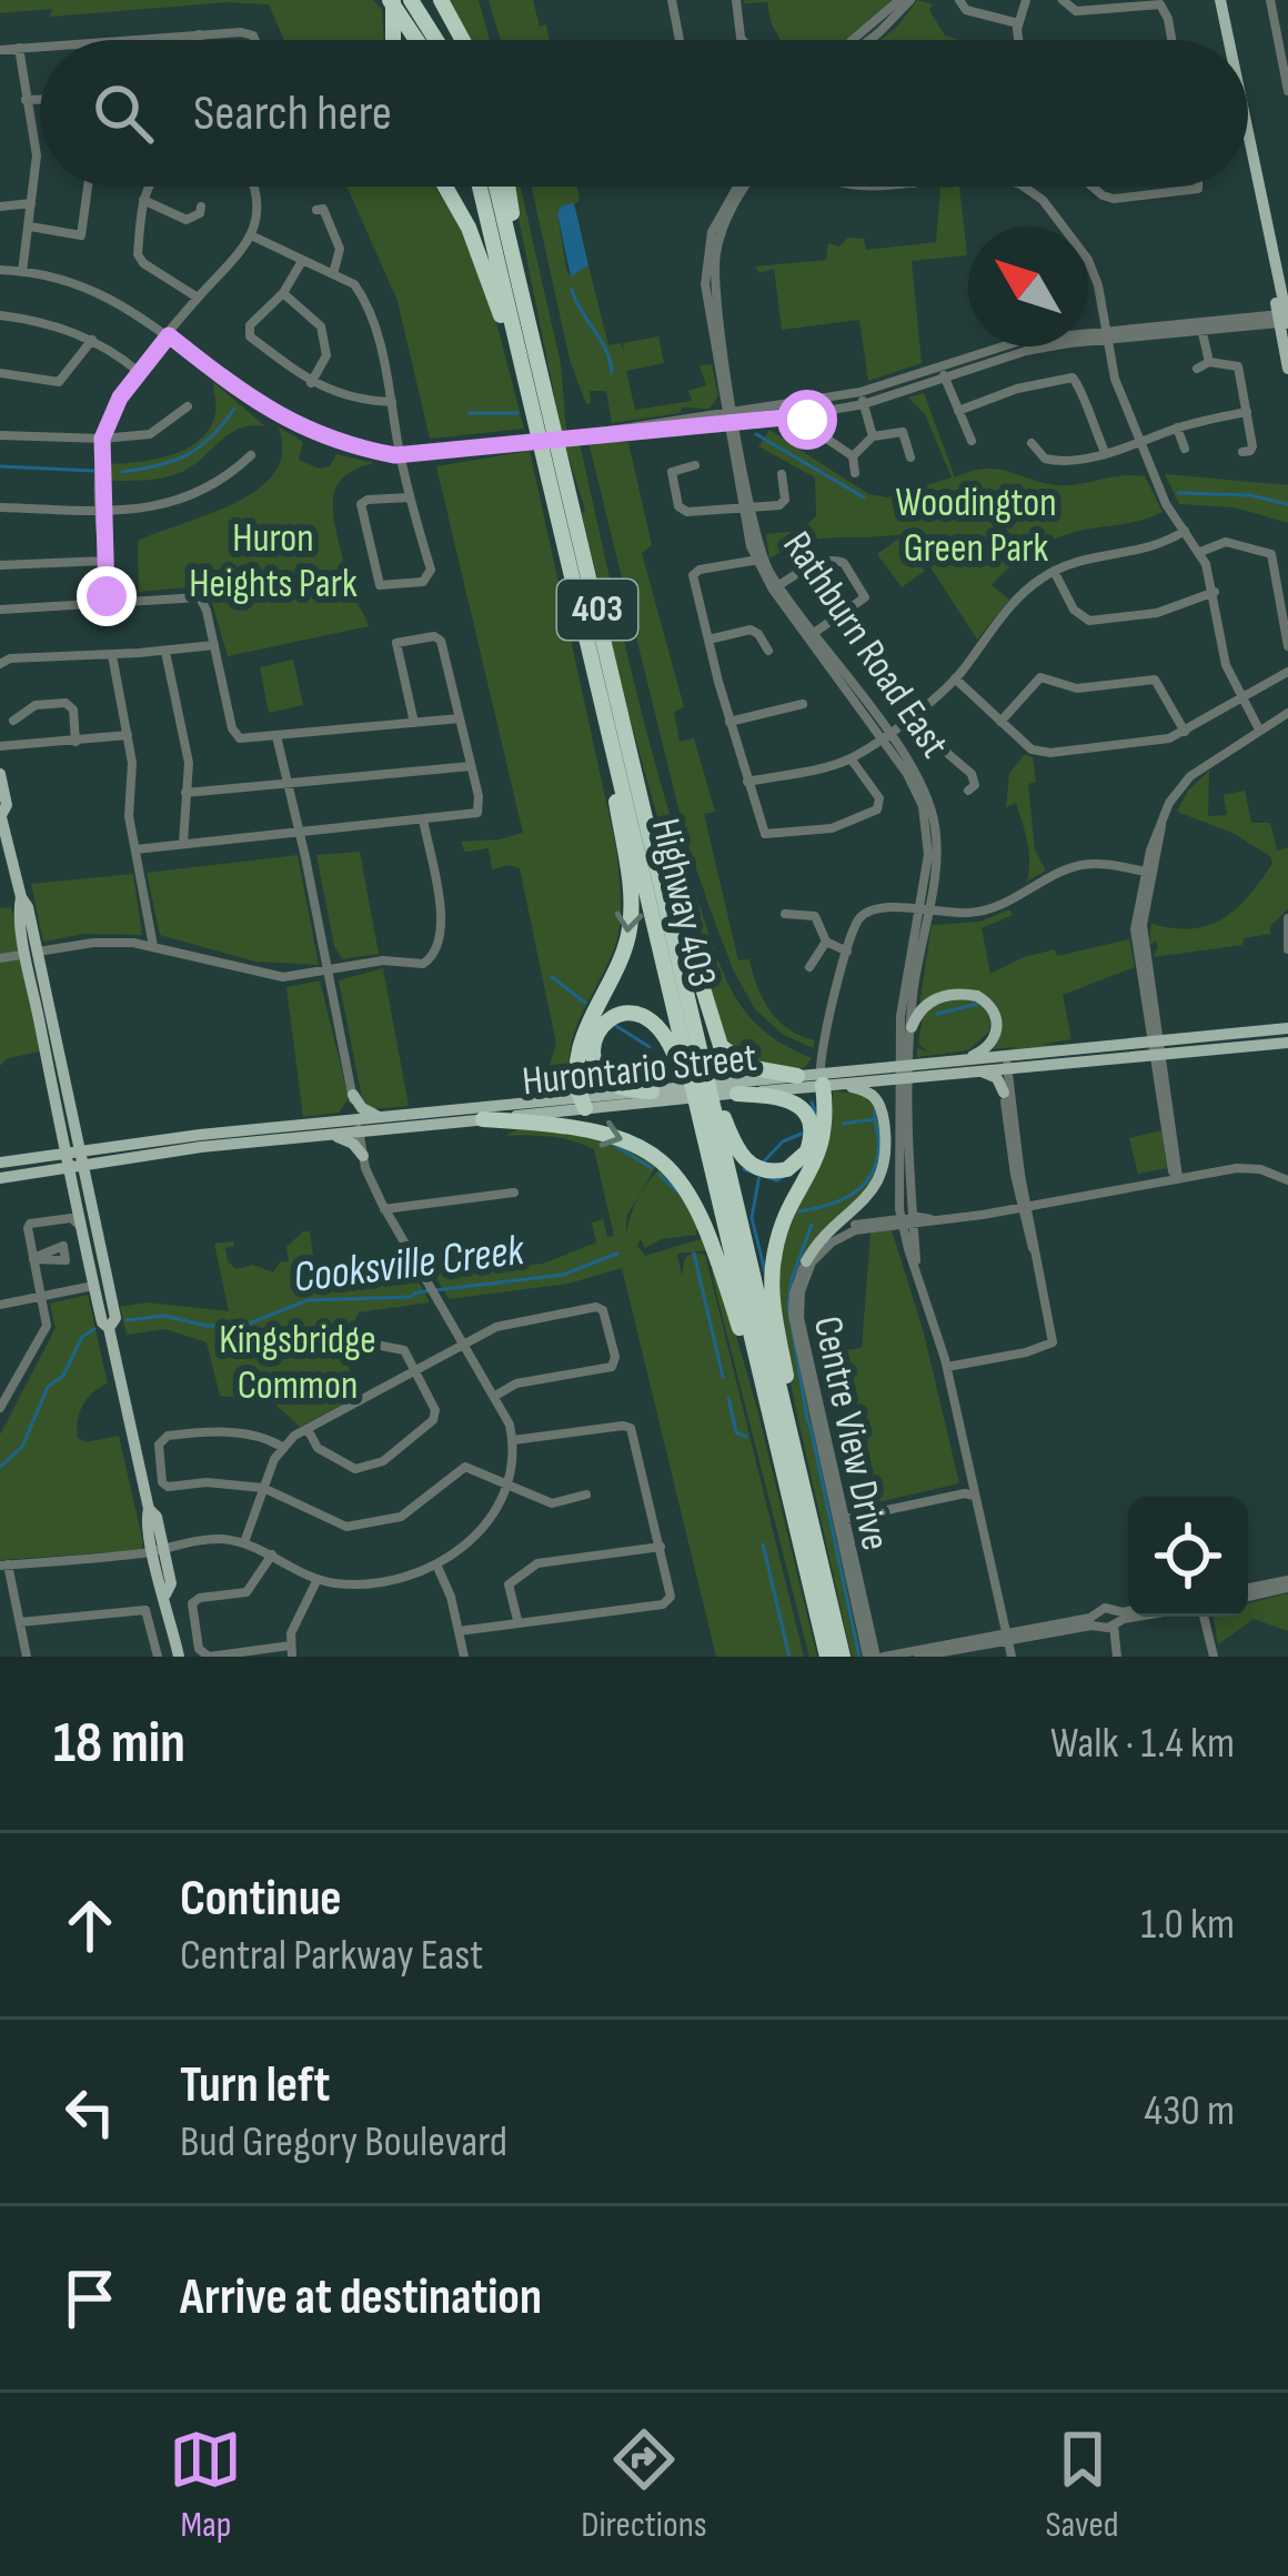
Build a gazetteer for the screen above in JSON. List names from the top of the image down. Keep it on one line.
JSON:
{"streets":{"highway":["403","Highway 403"],"main road":["Hurontario Street"],"street":["Rathburn Road East","Centre View Drive"]},"crossings":[["Rathburn Road East","Hurontario Street"],["Highway 403","Hurontario Street"]],"water":["Cooksville Creek"],"parks":["Woodington Green Park","Huron Heights Park","Kingsbridge Common"],"north":"top left","page":{"search":"Search here","heading":["18 min","Walk · 1.4 km"],"list":[["Continue","Central Parkway East","1.0 km"],["Turn left","Bud Gregory Boulevard","430 m"],"Arrive at destination"],"nav":["Map","Directions","Saved"]}}
